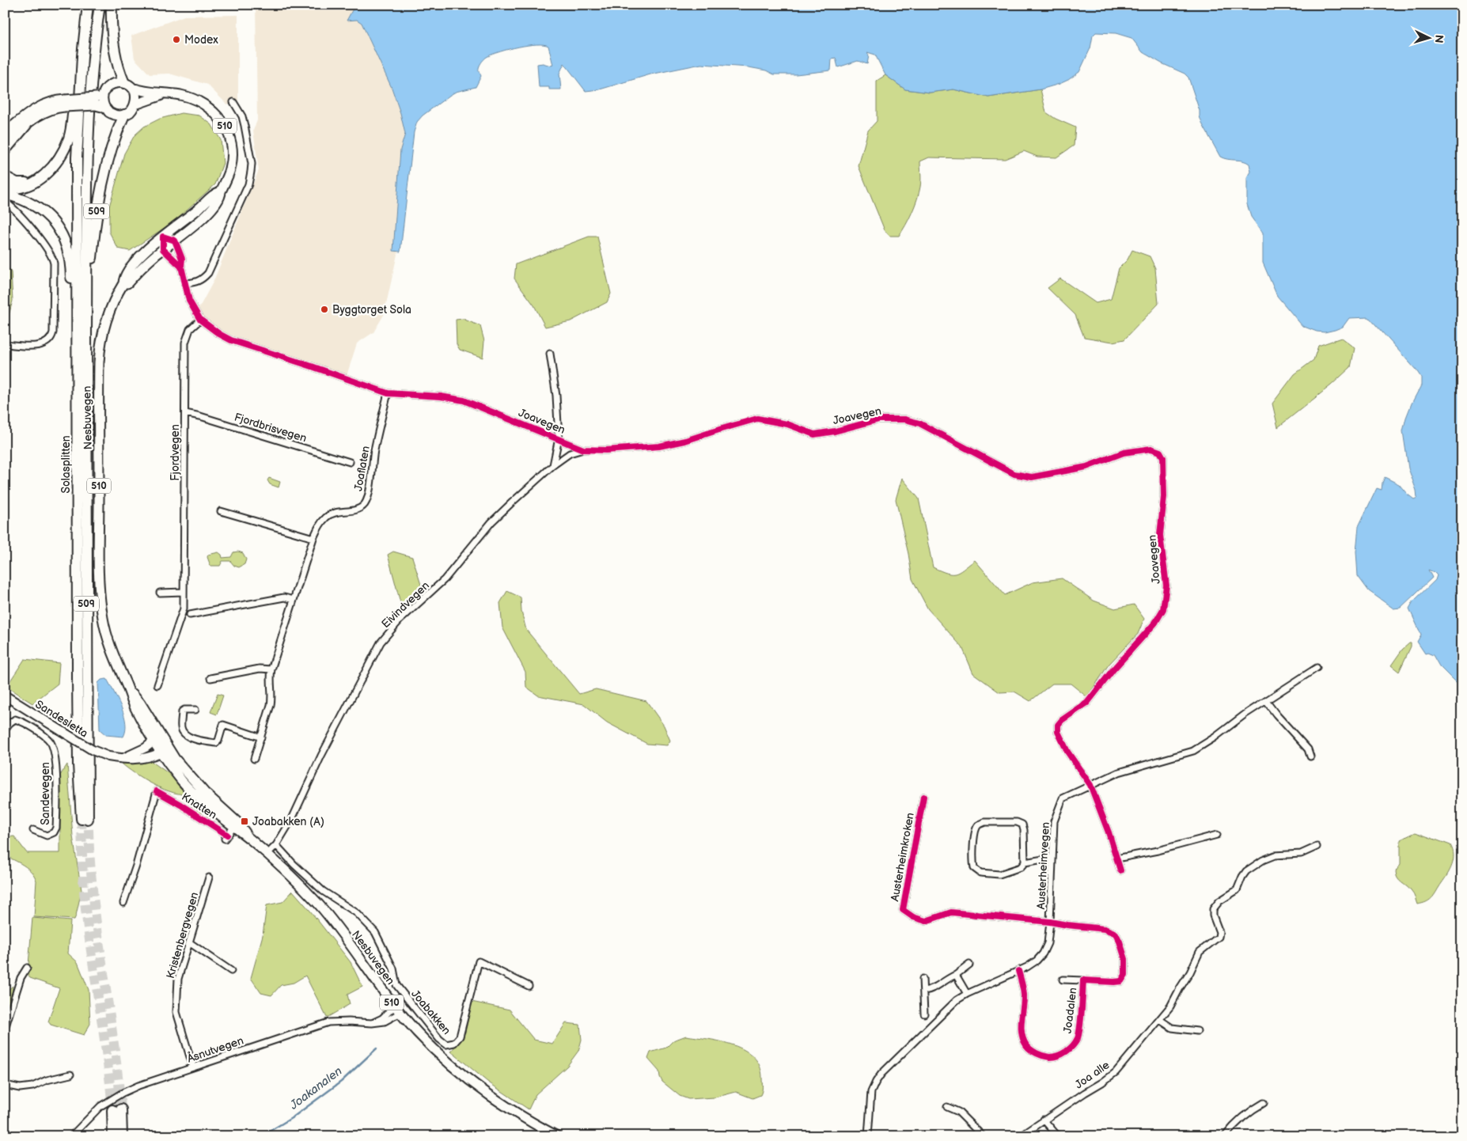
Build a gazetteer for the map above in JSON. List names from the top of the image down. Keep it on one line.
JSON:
{"streets":{"highway":["509","Solasplitten"],"main road":["510","Nesbuvegen"],"street":["Joavegen","Fjordbrisvegen","Fjordvegen","Joaflaten","Eivindvegen","Sandesletta","Sandevegen","Knatten","Austerheimkroken","Austerheimvegen","Kristenbergvegen","Joadalen","Joabakken","Åsnutvegen","Joa alle"]},"crossings":[["510","509"],["510","Nesbuvegen"],["509","Solasplitten"],["Joavegen","Nesbuvegen"],["Joavegen","Fjordvegen"],["Joavegen","Joaflaten"],["Joavegen","Eivindvegen"],["Joavegen","Austerheimvegen"],["Nesbuvegen","Eivindvegen"],["Nesbuvegen","Sandesletta"],["Nesbuvegen","Knatten"],["Nesbuvegen","Åsnutvegen"],["Fjordbrisvegen","Fjordvegen"],["Eivindvegen","Joabakken"],["Austerheimkroken","Austerheimvegen"],["Austerheimkroken","Joadalen"],["Austerheimvegen","Joadalen"],["Kristenbergvegen","Åsnutvegen"]],"water":["Joakanalen"],"places":{"other":["Modex","Byggtorget Sola"],"transit":["Joabakken (A)"]},"north":"right"}
